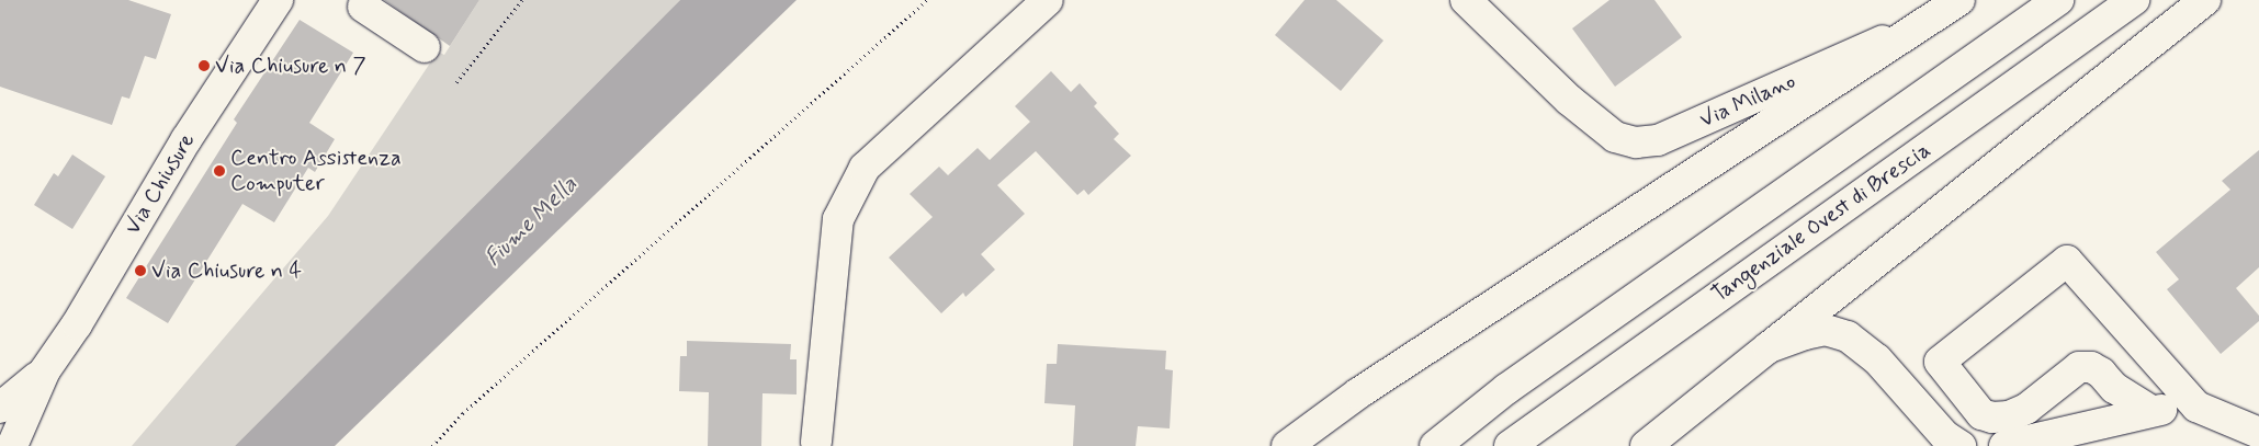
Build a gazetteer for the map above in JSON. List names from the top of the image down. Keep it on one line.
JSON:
{"streets":{"main road":["Via Milano","Via Chiusure","Tangenziale Ovest di Brescia"]},"water":["Fiume Mella"],"places":["Via Chiusure n 7","Centro Assistenza Computer","Via Chiusure n 4"]}
